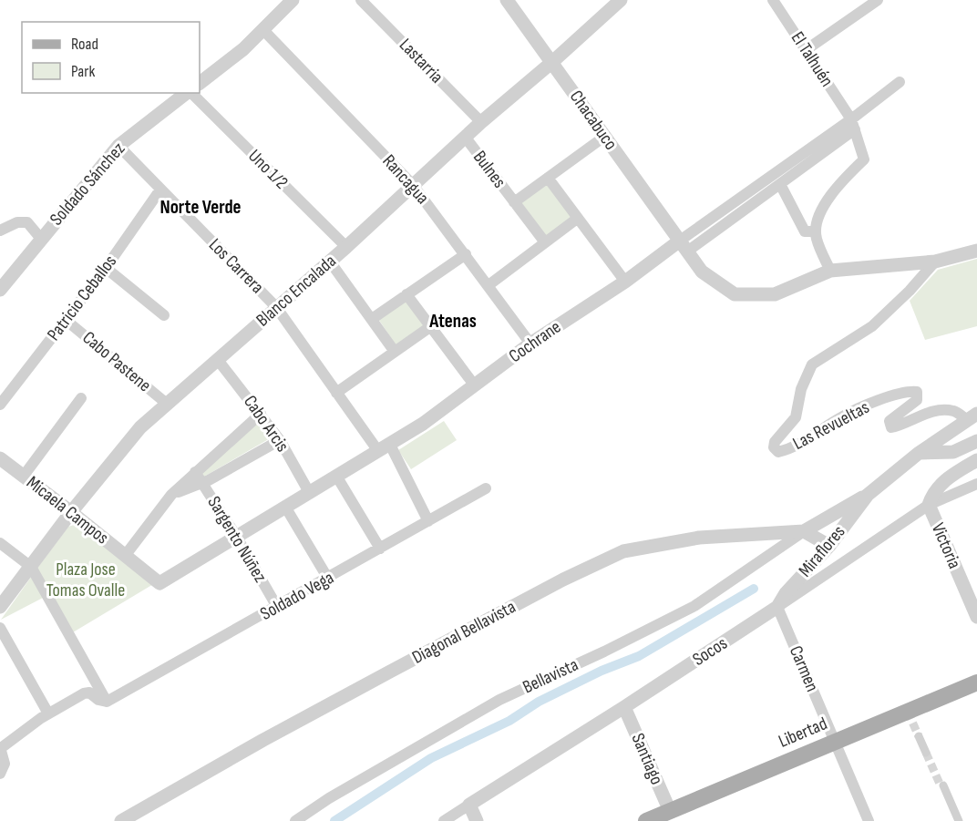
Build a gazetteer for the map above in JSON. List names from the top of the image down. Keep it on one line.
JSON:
{"streets":{"main road":["Libertad"],"street":["El Talhuén","Lastarria","Chacabuco","Uno 1/2","Bulnes","Rancagua","Soldado Sánchez","Los Carrera","Blanco Encalada","Patricio Ceballos","Cochrane","Cabo Pastene","Cabo Arcis","Las Revueltas","Micaela Campos","Sargento Núñez","Victoria","Miraflores","Soldado Vega","Diagonal Bellavista","Socos","Carmen","Bellavista","Santiago"]},"crossings":[["El Talhuén","Cochrane"],["Lastarria","Blanco Encalada"],["Chacabuco","Bulnes"],["Chacabuco","Blanco Encalada"],["Chacabuco","Cochrane"],["Chacabuco","Las Revueltas"],["Uno 1/2","Blanco Encalada"],["Bulnes","Blanco Encalada"],["Rancagua","Blanco Encalada"],["Rancagua","Cochrane"],["Soldado Sánchez","Los Carrera"],["Los Carrera","Blanco Encalada"],["Los Carrera","Patricio Ceballos"],["Los Carrera","Cochrane"],["Los Carrera","Soldado Vega"],["Blanco Encalada","Cabo Pastene"],["Blanco Encalada","Cabo Arcis"],["Blanco Encalada","Micaela Campos"],["Patricio Ceballos","Cabo Pastene"],["Cochrane","Cabo Arcis"],["Cochrane","Micaela Campos"],["Cochrane","Sargento Núñez"],["Las Revueltas","Miraflores"],["Sargento Núñez","Soldado Vega"],["Victoria","Socos"],["Miraflores","Diagonal Bellavista"],["Miraflores","Socos"],["Miraflores","Carmen"],["Miraflores","Bellavista"],["Diagonal Bellavista","Bellavista"],["Socos","Carmen"],["Socos","Santiago"],["Carmen","Libertad"],["Libertad","Santiago"]],"districts":["Norte Verde","Atenas"],"parks":["Plaza Jose Tomas Ovalle"],"legend":["Road","Park"]}
